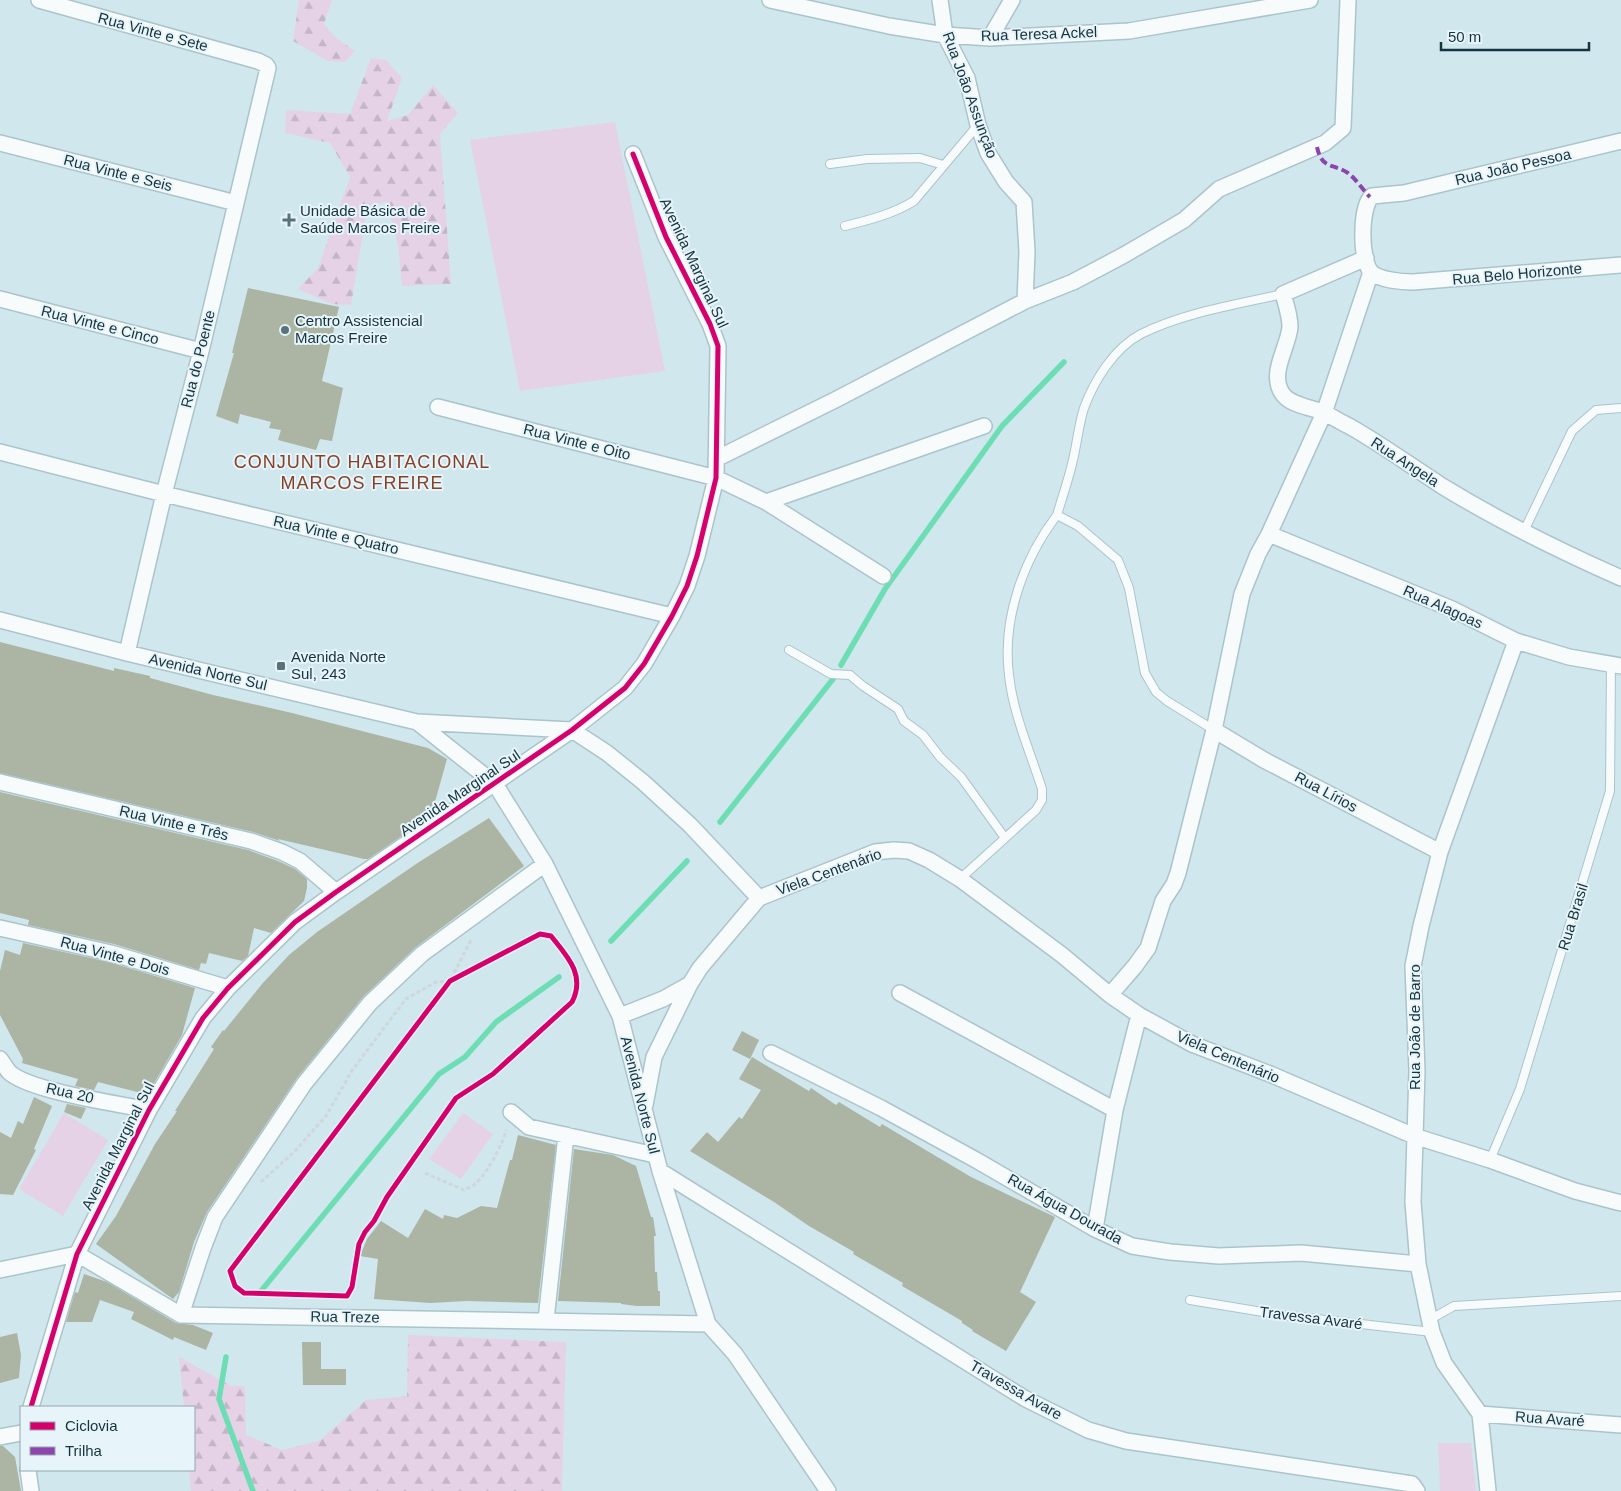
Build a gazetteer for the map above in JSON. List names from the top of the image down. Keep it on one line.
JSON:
{"streets":{"street":["Rua Vinte e Sete","Rua Teresa Ackel","Rua João Assunção","Rua João Pessoa","Rua Vinte e Seis","Avenida Marginal Sul","Rua Belo Horizonte","Rua Vinte e Cinco","Rua do Poente","Rua Vinte e Oito","Rua Angela","Rua Vinte e Quatro","Rua Alagoas","Avenida Norte Sul","Rua Lírios","Rua Vinte e Três","Viela Centenário","Rua Vinte e Dois","Rua João de Barro","Rua 20","Rua Água Dourada","Rua Treze","Travessa Avare","Rua Avaré"],"lane":["Rua Brasil","Travessa Avaré"]},"crossings":[["Rua Vinte e Sete","Rua do Poente"],["Rua Teresa Ackel","Rua João Assunção"],["Rua João Pessoa","Rua Belo Horizonte"],["Rua Vinte e Seis","Rua do Poente"],["Avenida Marginal Sul","Rua Vinte e Oito"],["Avenida Marginal Sul","Rua Vinte e Quatro"],["Avenida Marginal Sul","Avenida Norte Sul"],["Avenida Marginal Sul","Rua Vinte e Três"],["Avenida Marginal Sul","Rua Vinte e Dois"],["Avenida Marginal Sul","Rua 20"],["Avenida Marginal Sul","Rua Treze"],["Rua Vinte e Cinco","Rua do Poente"],["Rua do Poente","Rua Vinte e Quatro"],["Rua do Poente","Avenida Norte Sul"],["Rua Alagoas","Rua Brasil"],["Rua Alagoas","Rua João de Barro"],["Avenida Norte Sul","Rua Treze"],["Avenida Norte Sul","Travessa Avare"],["Rua Lírios","Rua João de Barro"],["Viela Centenário","Rua Brasil"],["Viela Centenário","Rua João de Barro"],["Rua João de Barro","Rua Água Dourada"],["Rua João de Barro","Travessa Avaré"],["Rua João de Barro","Rua Avaré"]],"districts":["CONJUNTO HABITACIONAL MARCOS FREIRE"],"places":{"health":["Unidade Básica de Saúde Marcos Freire"],"other":["Centro Assistencial Marcos Freire"],"transit":["Avenida Norte Sul, 243"]},"legend":["Ciclovia","Trilha"],"scale_bar":"50 m"}
